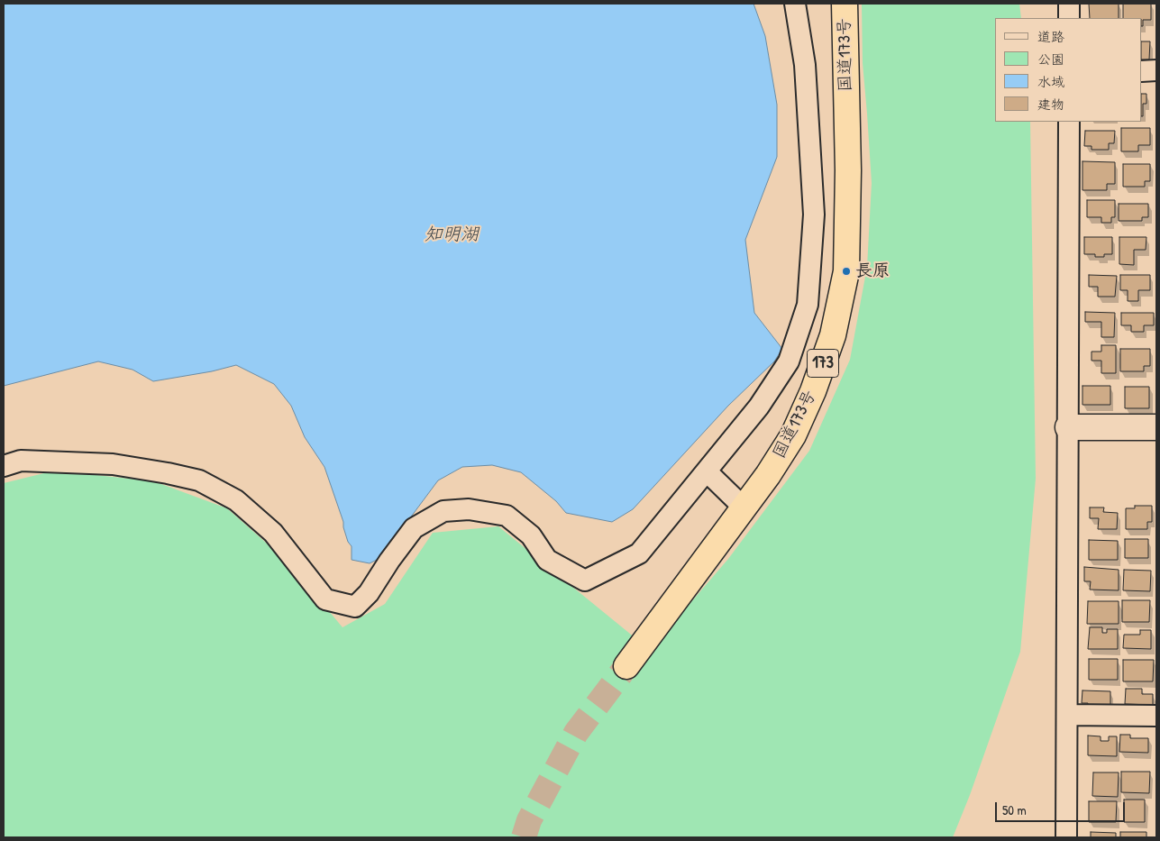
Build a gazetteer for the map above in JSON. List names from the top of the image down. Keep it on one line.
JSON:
{"streets":{"highway":["国道173号","173"]},"water":["知明湖"],"places":["長原"],"legend":["道路","公園","水域","建物"],"scale_bar":"50 m"}
